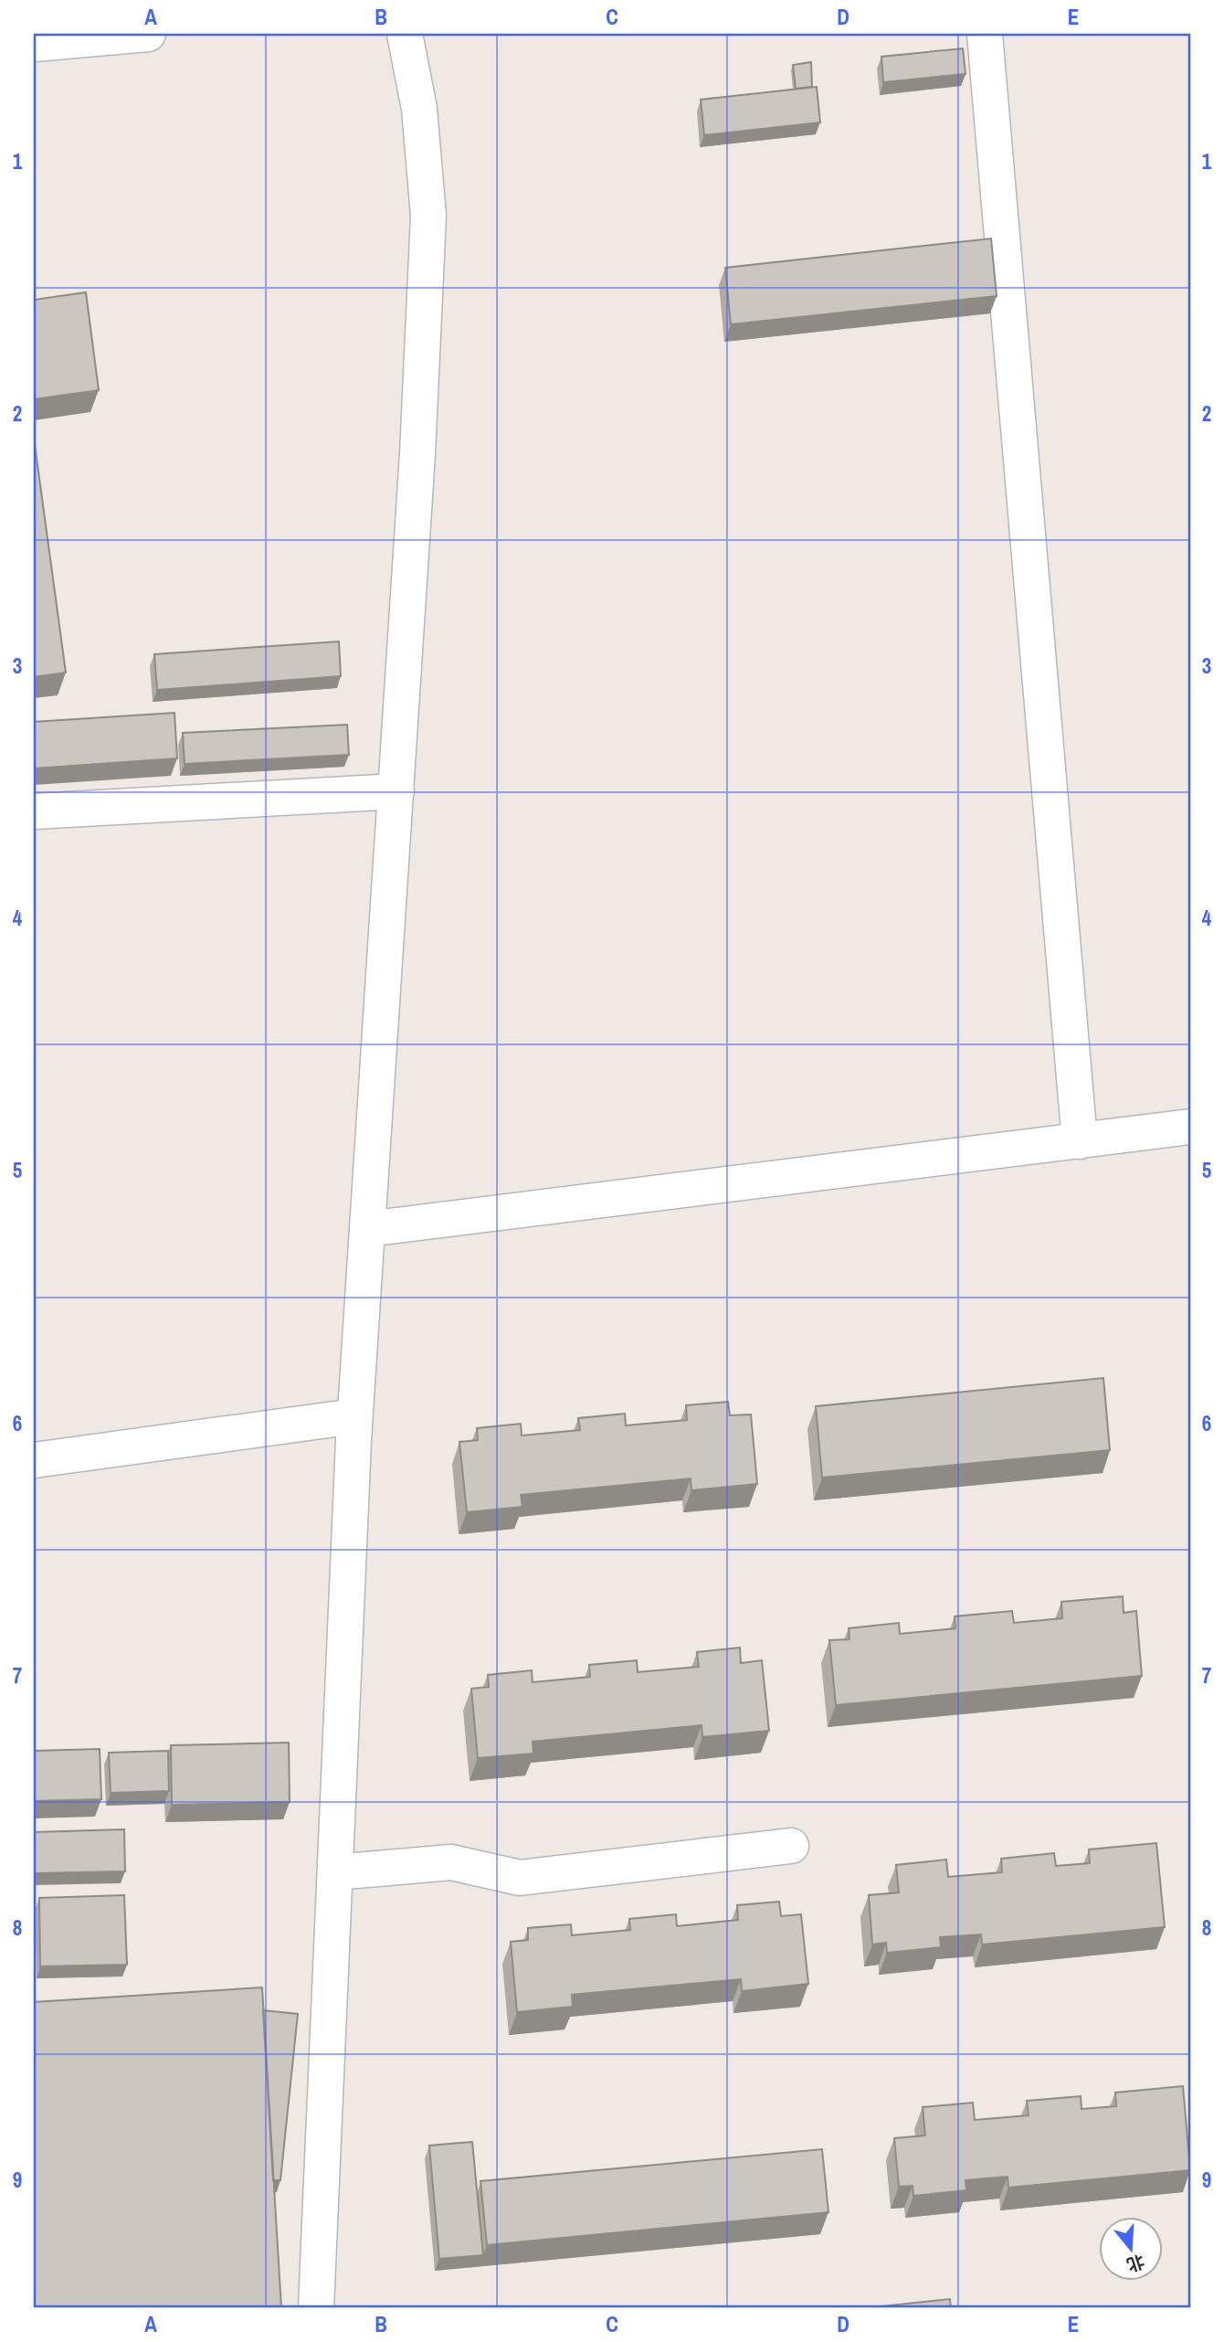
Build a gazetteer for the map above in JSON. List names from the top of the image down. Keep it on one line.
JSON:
{"north":"bottom","grid":{"columns":["A","B","C","D","E"],"rows":["1","2","3","4","5","6","7","8","9"]}}
